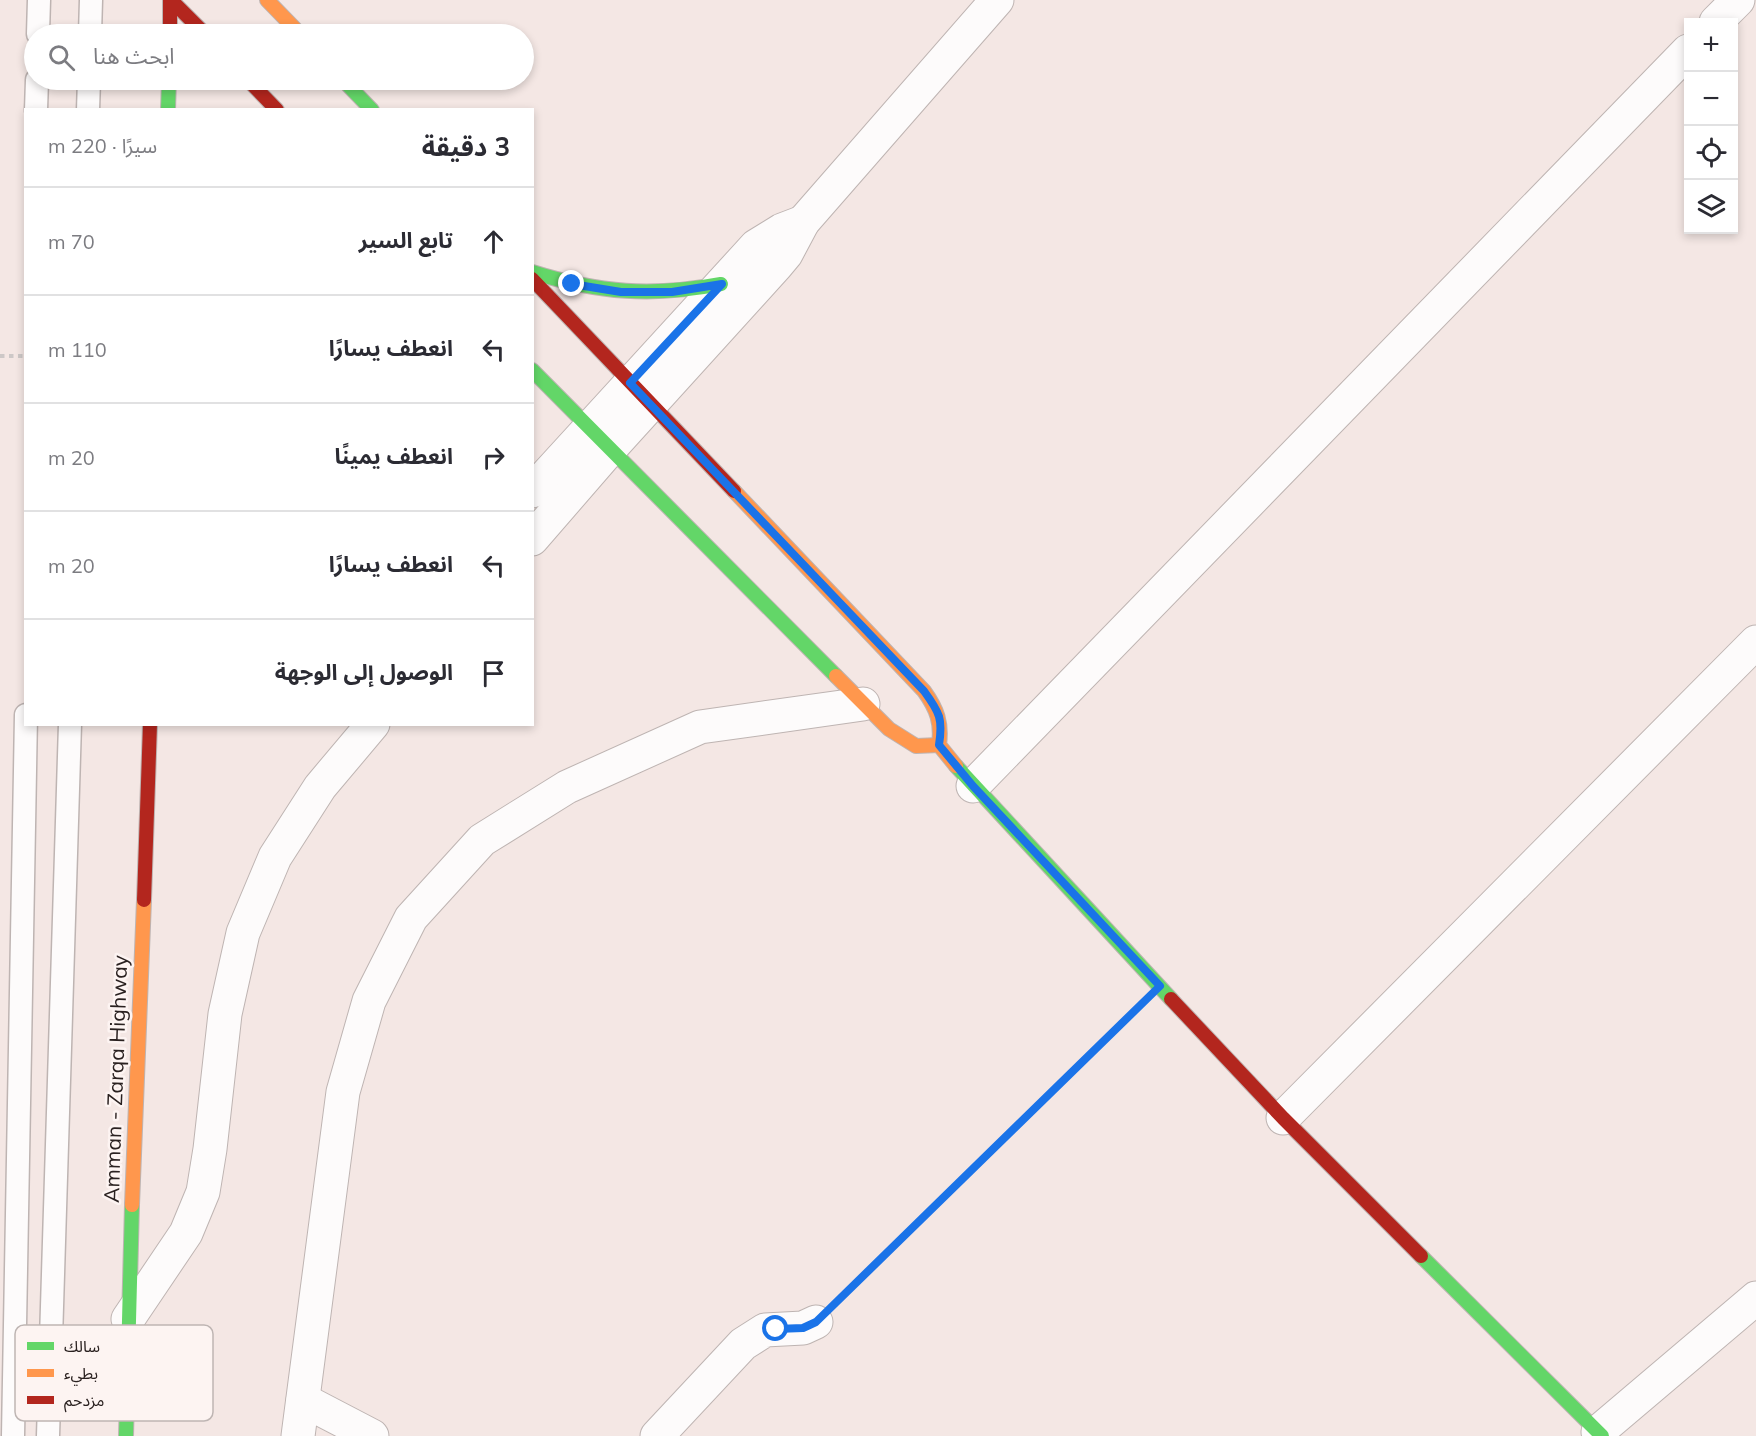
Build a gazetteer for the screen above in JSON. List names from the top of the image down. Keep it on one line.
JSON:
{"streets":{"main road":["Amman - Zarqa Highway"]},"legend":["سالك","بطيء","مزدحم"],"page":{"map_buttons":["+","−"],"search":"ابحث هنا","heading":["3 دقيقة","سيرًا · 220 m"],"list":[["تابع السير","70 m"],["انعطف يسارًا","110 m"],["انعطف يمينًا","20 m"],["انعطف يسارًا","20 m"],"الوصول إلى الوجهة"]}}
